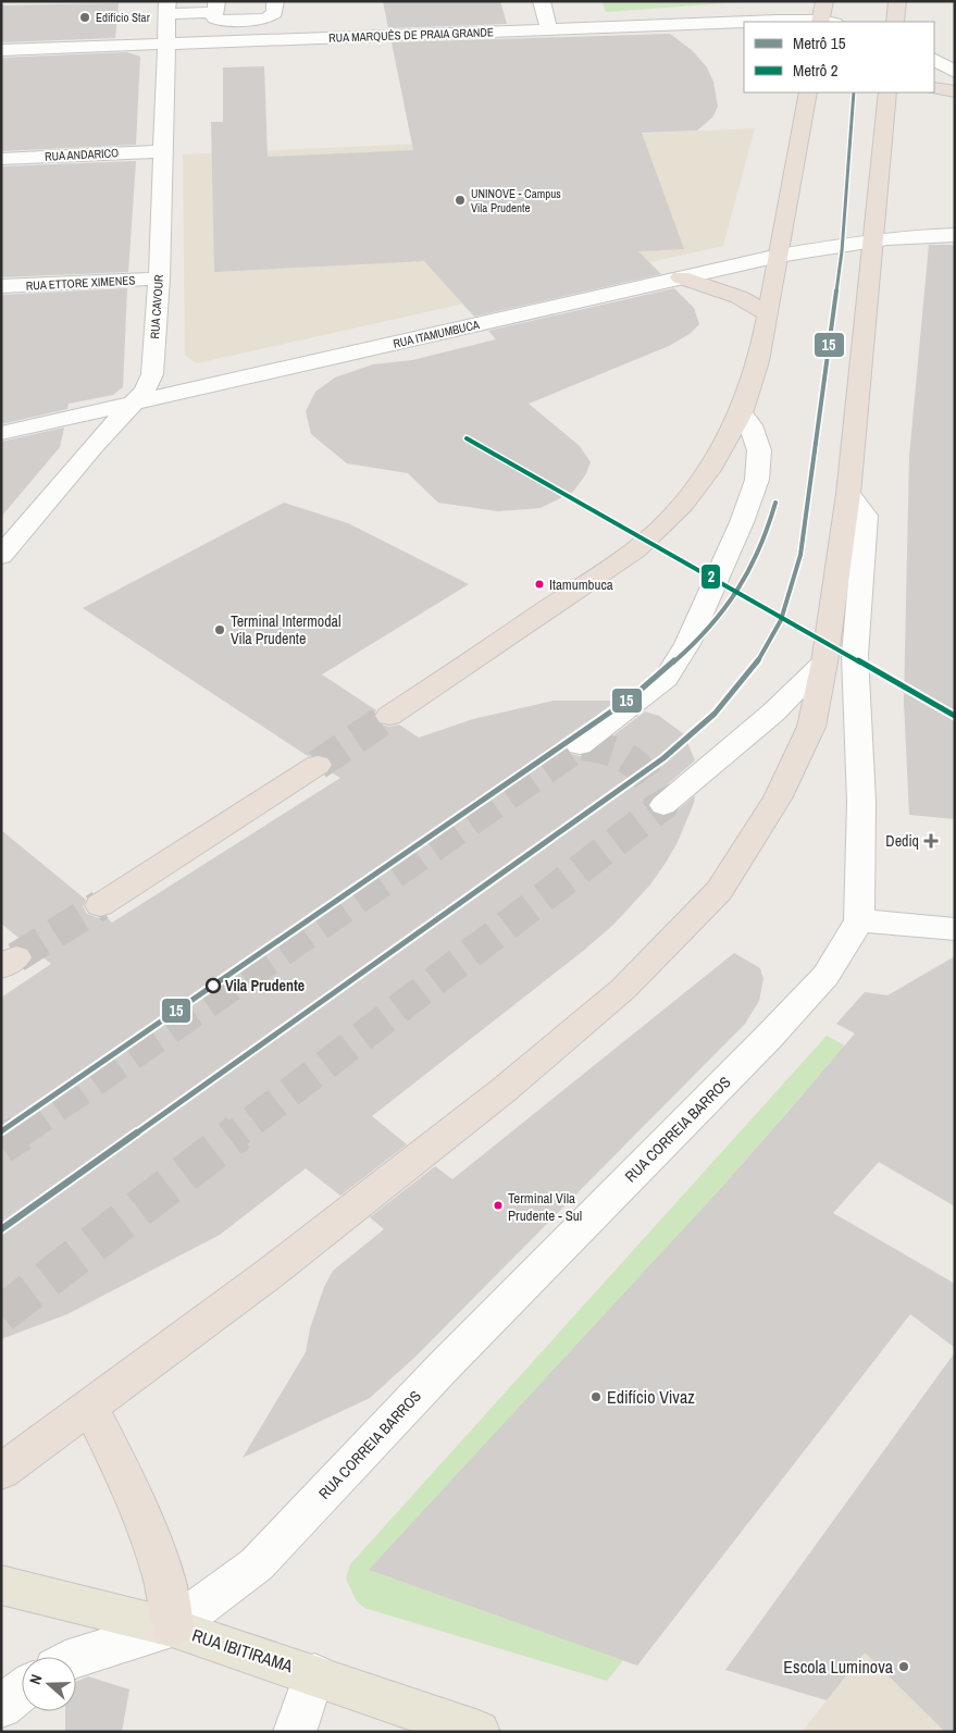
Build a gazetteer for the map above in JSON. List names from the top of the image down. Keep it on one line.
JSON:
{"streets":{"main road":["RUA IBITIRAMA"],"street":["RUA MARQUÊS DE PRAIA GRANDE","RUA ANDARICO","RUA ETTORE XIMENES","RUA CAVOUR","RUA ITAMUMBUCA","RUA CORREIA BARROS"]},"crossings":[["RUA MARQUÊS DE PRAIA GRANDE","RUA CAVOUR"],["RUA ANDARICO","RUA CAVOUR"],["RUA ETTORE XIMENES","RUA CAVOUR"],["RUA CAVOUR","RUA ITAMUMBUCA"],["RUA CORREIA BARROS","RUA IBITIRAMA"]],"places":{"other":["Edificio Star","UNINOVE - Campus Vila Prudente","Itamumbuca","Terminal Intermodal Vila Prudente","Vila Prudente","Terminal Vila Prudente - Sul","Edifício Vivaz","Escola Luminova"],"health":["Dediq"]},"lines":["metro line 15","metro line 2"],"legend":["Metrô 15","Metrô 2"],"north":"left"}
